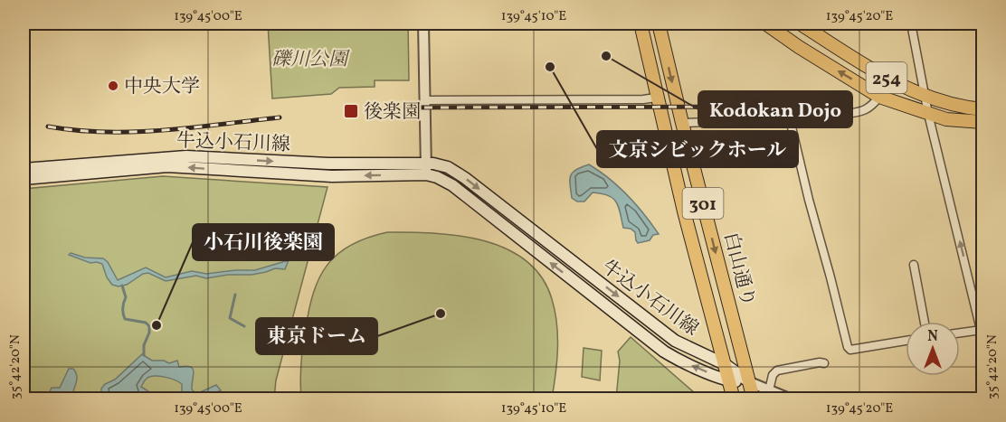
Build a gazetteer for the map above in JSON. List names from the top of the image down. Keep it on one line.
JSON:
{"streets":{"main road":["254","牛込小石川線","301","白山通り"]},"crossings":[["牛込小石川線","白山通り"]],"parks":["礫川公園"],"places":{"other":["Kodokan Dojo","文京シビックホール","中央大学","東京ドーム","小石川後楽園"],"transit":["後楽園"]},"north":"top","coordinates":["139°45'00\"E","139°45'10\"E","139°45'20\"E","35°42'20\"N"]}
